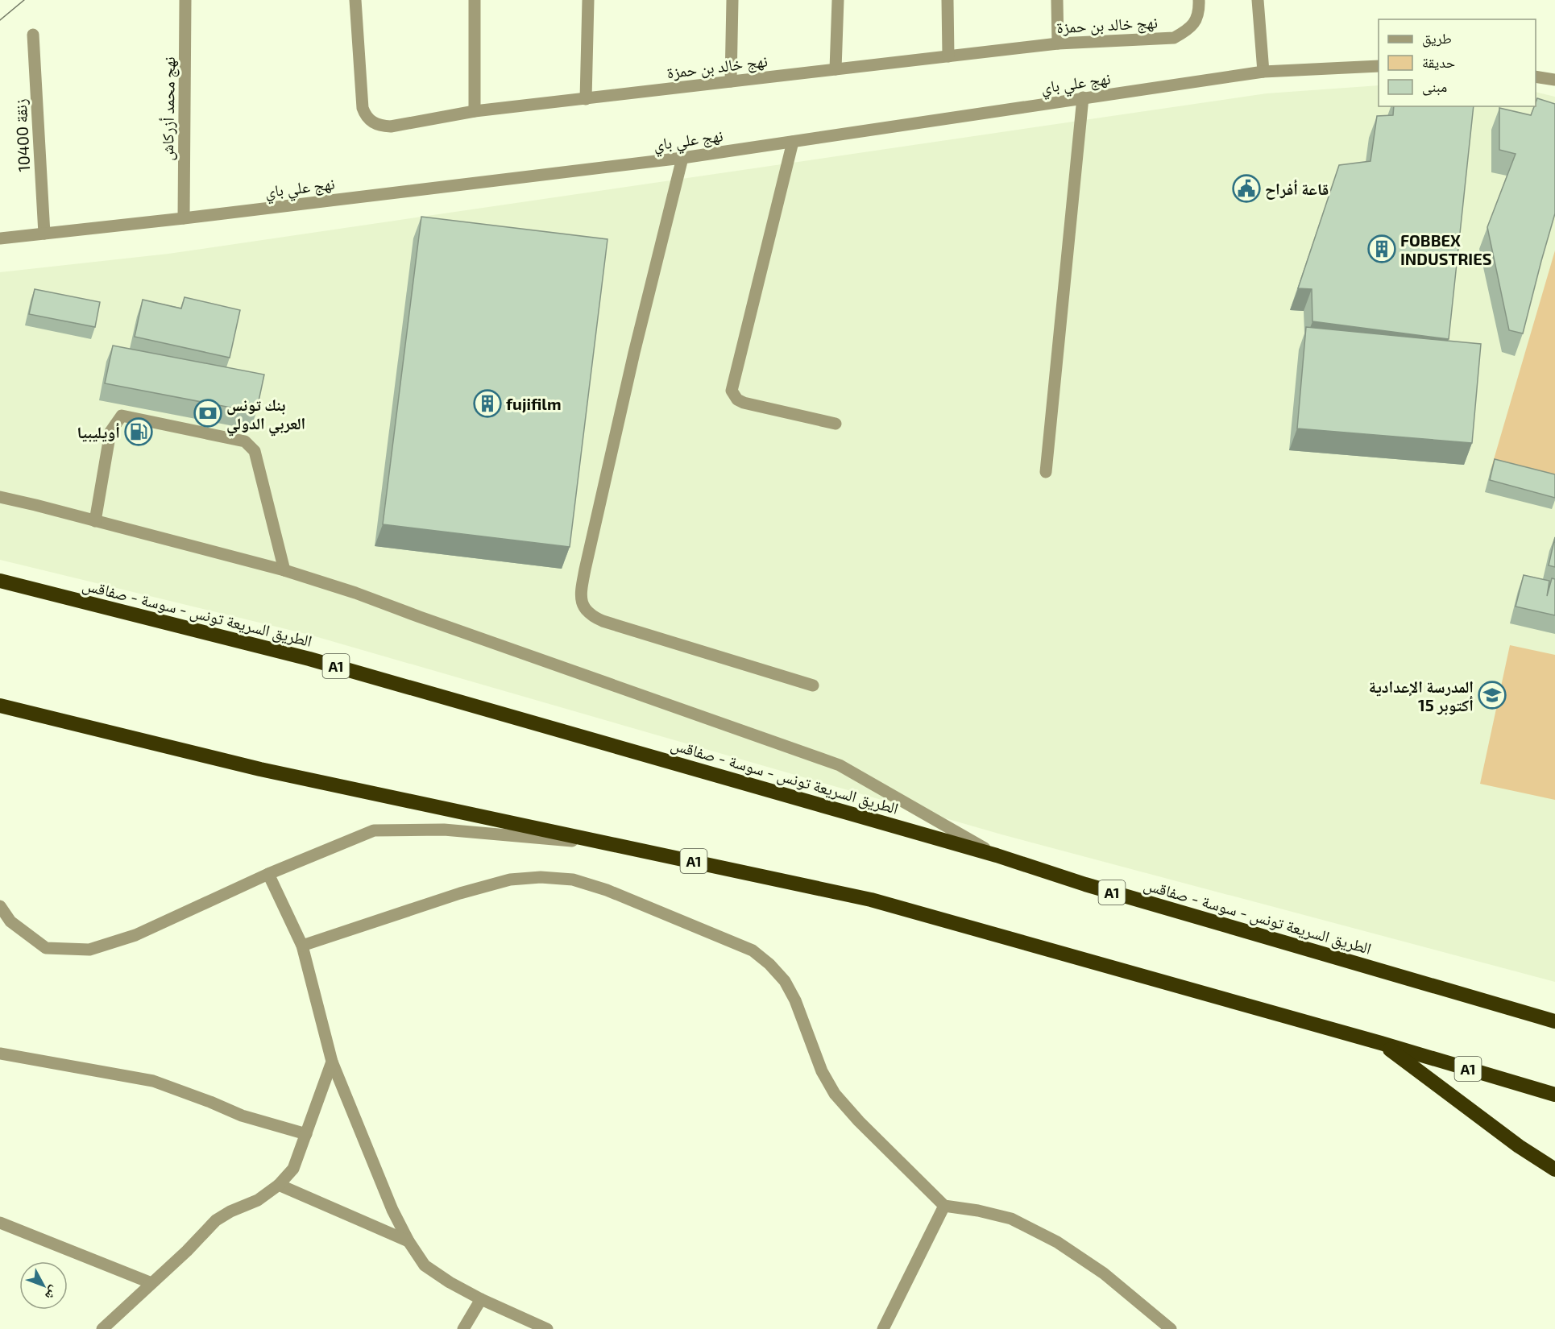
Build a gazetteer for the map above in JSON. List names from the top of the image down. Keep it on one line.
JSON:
{"streets":{"highway":["الطريق السريعة تونس - سوسة - صفاقس","A1"],"street":["نهج خالد بن حمزة","نهج علي باي","نهج محمد أزركاش","زنقة 10400"]},"crossings":[["نهج علي باي","نهج محمد أزركاش"],["نهج علي باي","زنقة 10400"]],"places":{"public building":["قاعة أفراح"],"building":["FOBBEX INDUSTRIES","fujifilm"],"bank":["بنك تونس العربي الدولي"],"fuel station":["أويليبيا"],"school or university":["المدرسة الإعدادية 15 أكتوبر"]},"legend":["طريق","حديقة","مبنى"],"north":"bottom right"}
